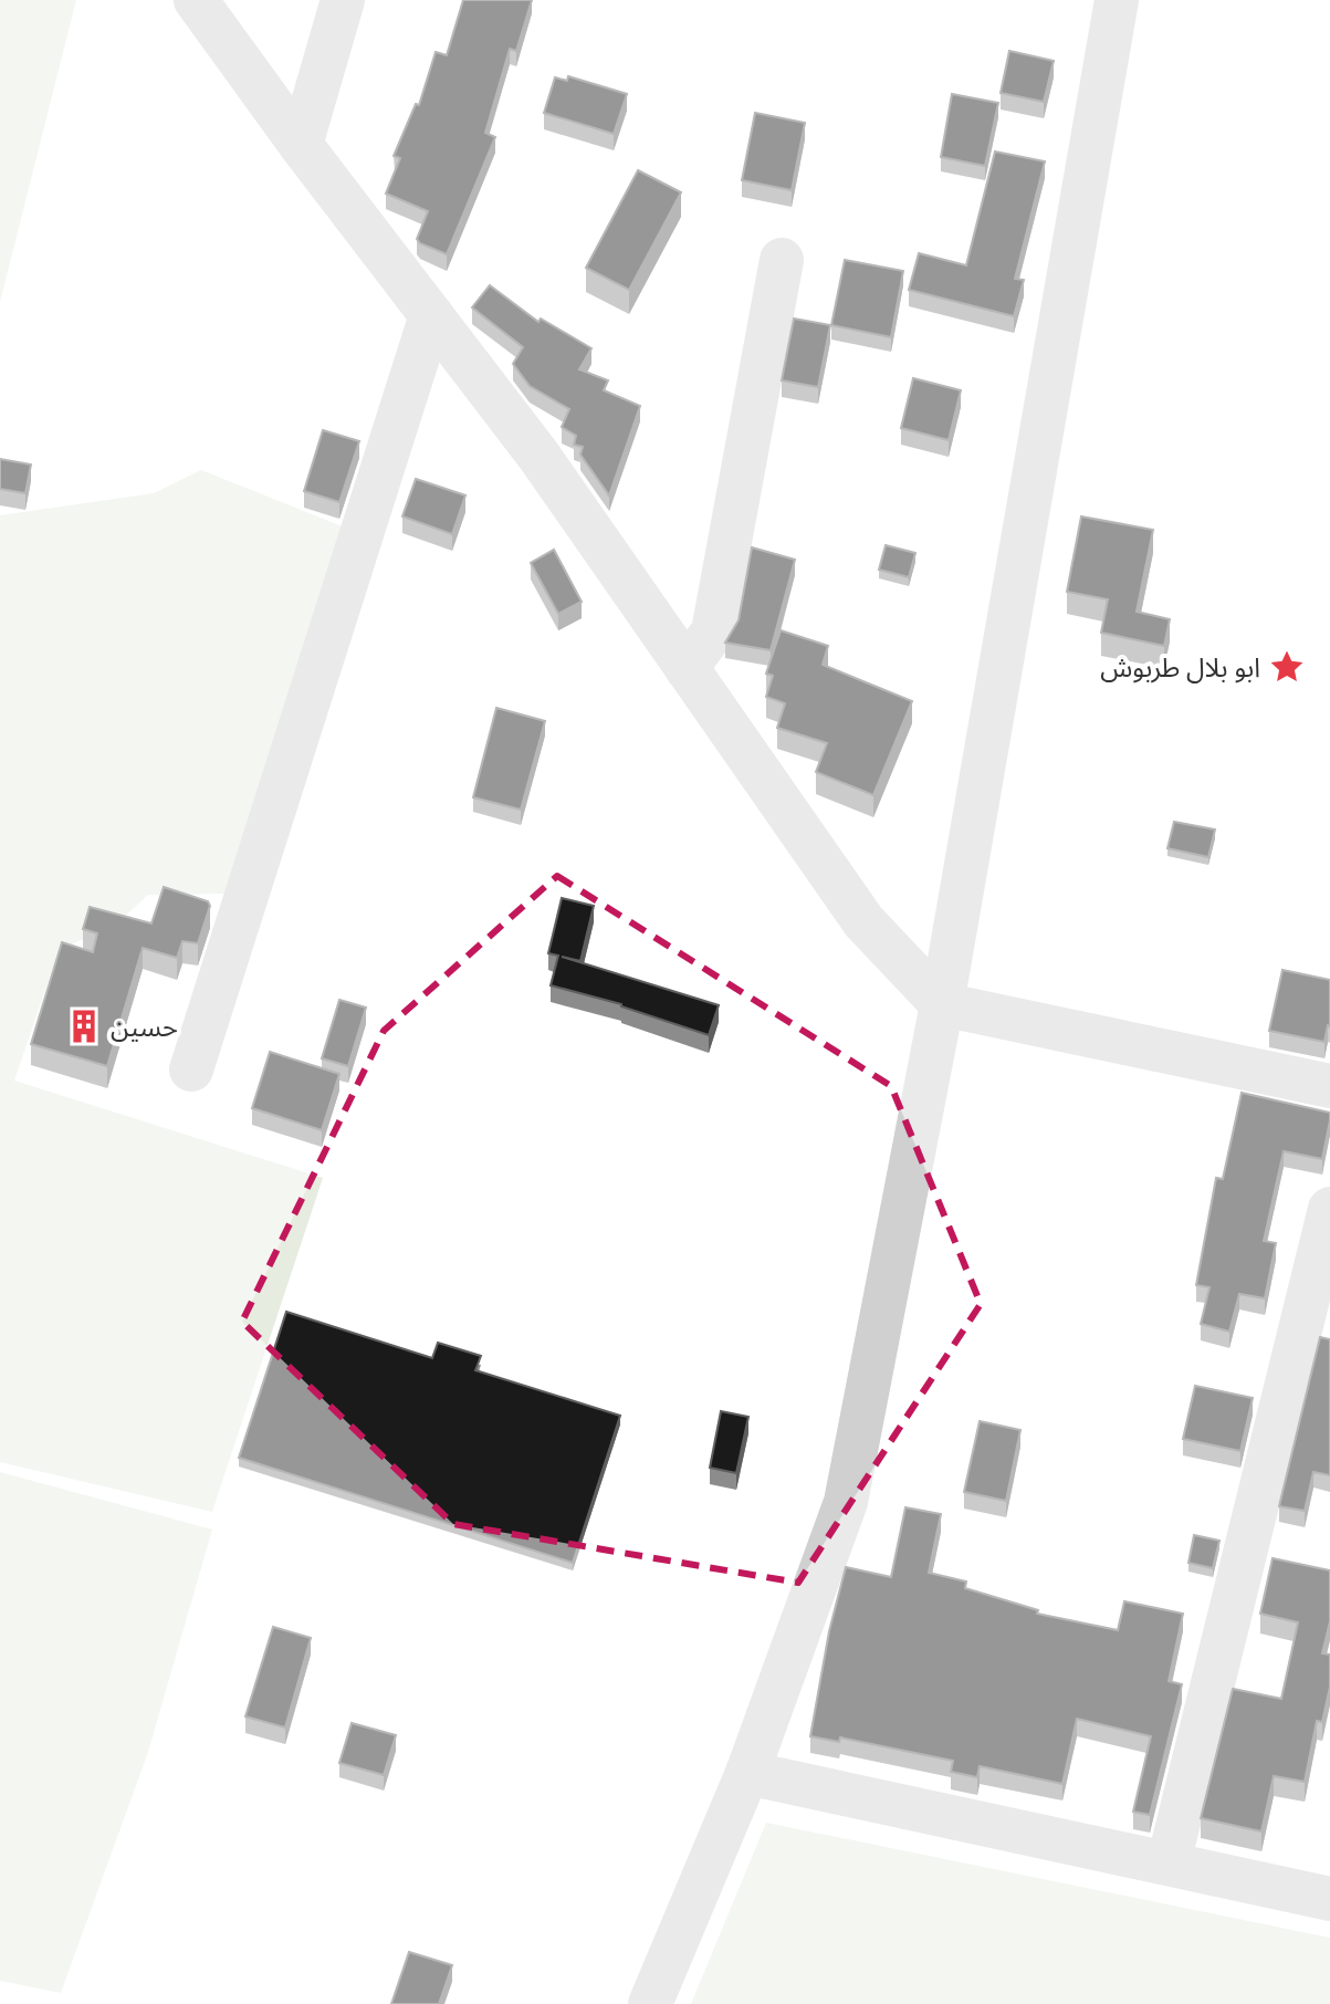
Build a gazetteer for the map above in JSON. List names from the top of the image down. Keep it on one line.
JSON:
{"places":{"place":["ابو بلال طربوش"],"building":["حسين"]}}
